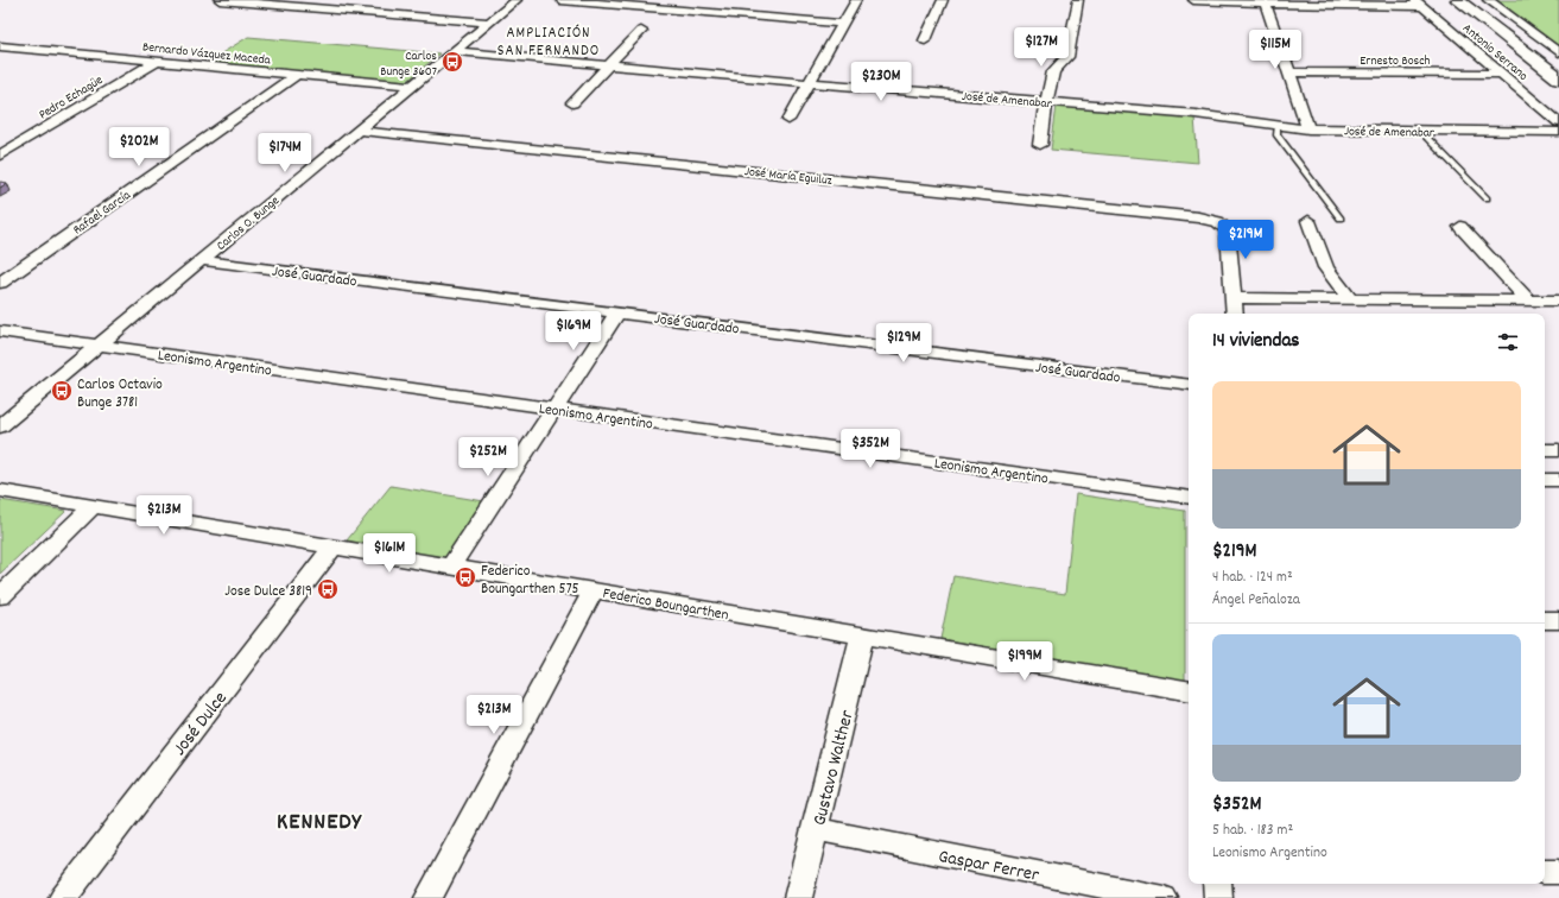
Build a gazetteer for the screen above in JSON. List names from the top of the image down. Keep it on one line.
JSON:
{"streets":{"street":["Antonio Serrano","Bernardo Vázquez Maceda","Ernesto Bosch","Pedro Echagüe","José de Amenabar","José María Eguiluz","Rafael García","Carlos O. Bunge","José Guardado","Leonismo Argentino","Federico Boungarthen","José Dulce","Gustavo Walther","Gaspar Ferrer"]},"crossings":[["Antonio Serrano","Ernesto Bosch"],["Bernardo Vázquez Maceda","Pedro Echagüe"],["Bernardo Vázquez Maceda","Rafael García"],["Bernardo Vázquez Maceda","Carlos O. Bunge"],["José de Amenabar","Carlos O. Bunge"],["José María Eguiluz","Carlos O. Bunge"],["Carlos O. Bunge","José Guardado"],["Carlos O. Bunge","Leonismo Argentino"],["Federico Boungarthen","José Dulce"],["Federico Boungarthen","Gustavo Walther"],["Gustavo Walther","Gaspar Ferrer"]],"districts":["AMPLIACIÓN SAN FERNANDO","KENNEDY"],"places":{"bus stop":["Carlos Bunge 3607","Carlos Octavio Bunge 3781","Federico Boungarthen 575","Jose Dulce 3819"]},"page":{"price":["$127M","$115M","$230M","$202M","$174M","$219M","$169M","$129M","$352M","$252M","$213M","$161M","$199M","$213M"],"heading":"14 viviendas","list":[{"name":"$219M","note":"4 hab. · 124 m² · Ángel Peñaloza"},{"name":"$352M","note":"5 hab. · 183 m² · Leonismo Argentino"}]}}
